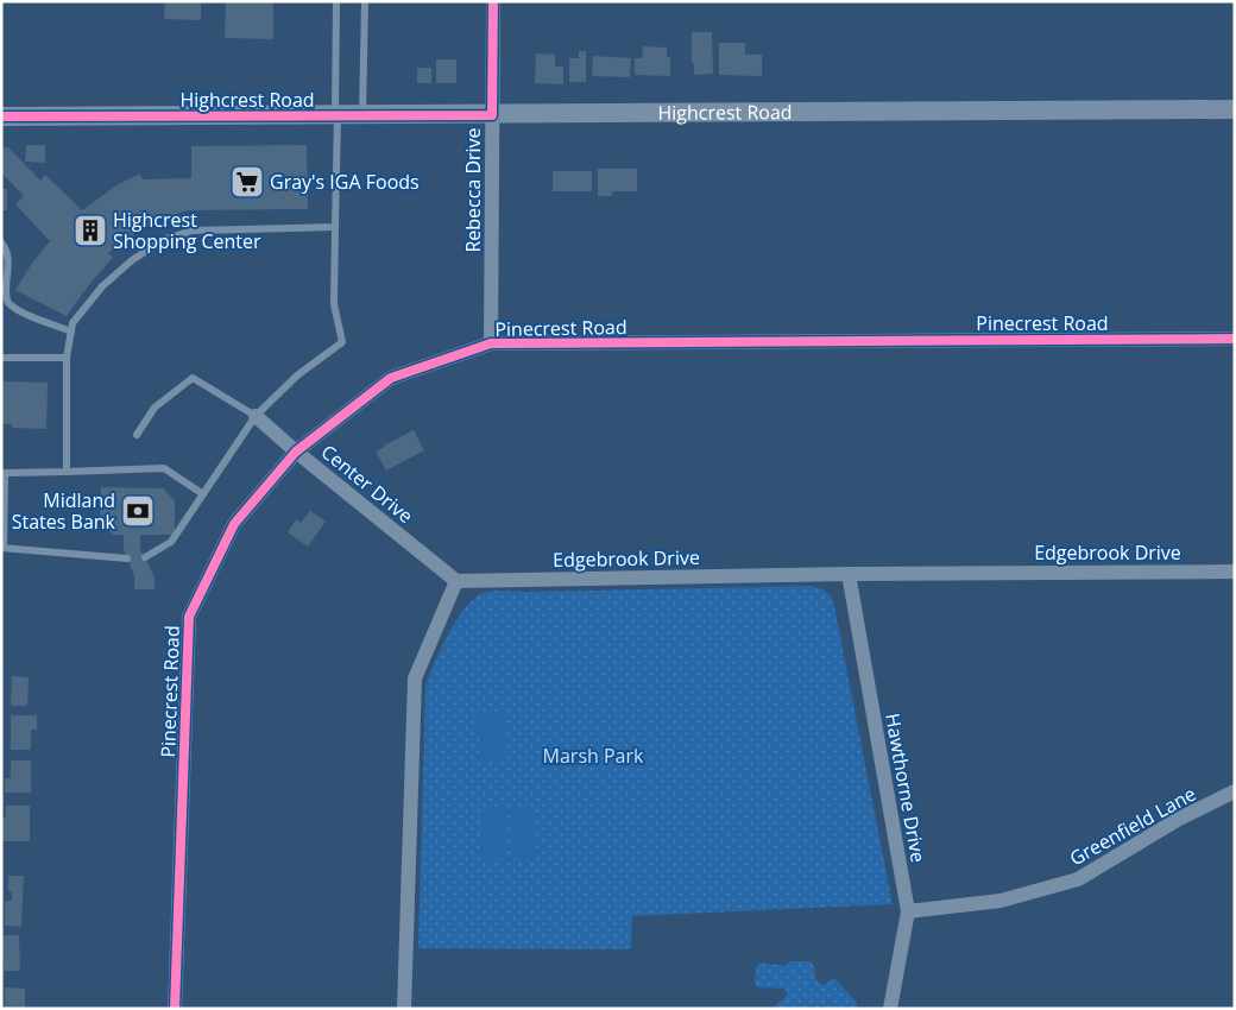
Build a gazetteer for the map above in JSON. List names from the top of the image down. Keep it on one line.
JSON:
{"streets":{"street":["Highcrest Road","Rebecca Drive","Pinecrest Road","Center Drive","Edgebrook Drive","Hawthorne Drive","Greenfield Lane"]},"crossings":[["Highcrest Road","Rebecca Drive"],["Rebecca Drive","Pinecrest Road"],["Pinecrest Road","Center Drive"],["Center Drive","Edgebrook Drive"],["Edgebrook Drive","Hawthorne Drive"],["Hawthorne Drive","Greenfield Lane"]],"parks":["Marsh Park"],"places":{"supermarket":["Gray's IGA Foods"],"building":["Highcrest Shopping Center"],"bank":["Midland States Bank"]}}
